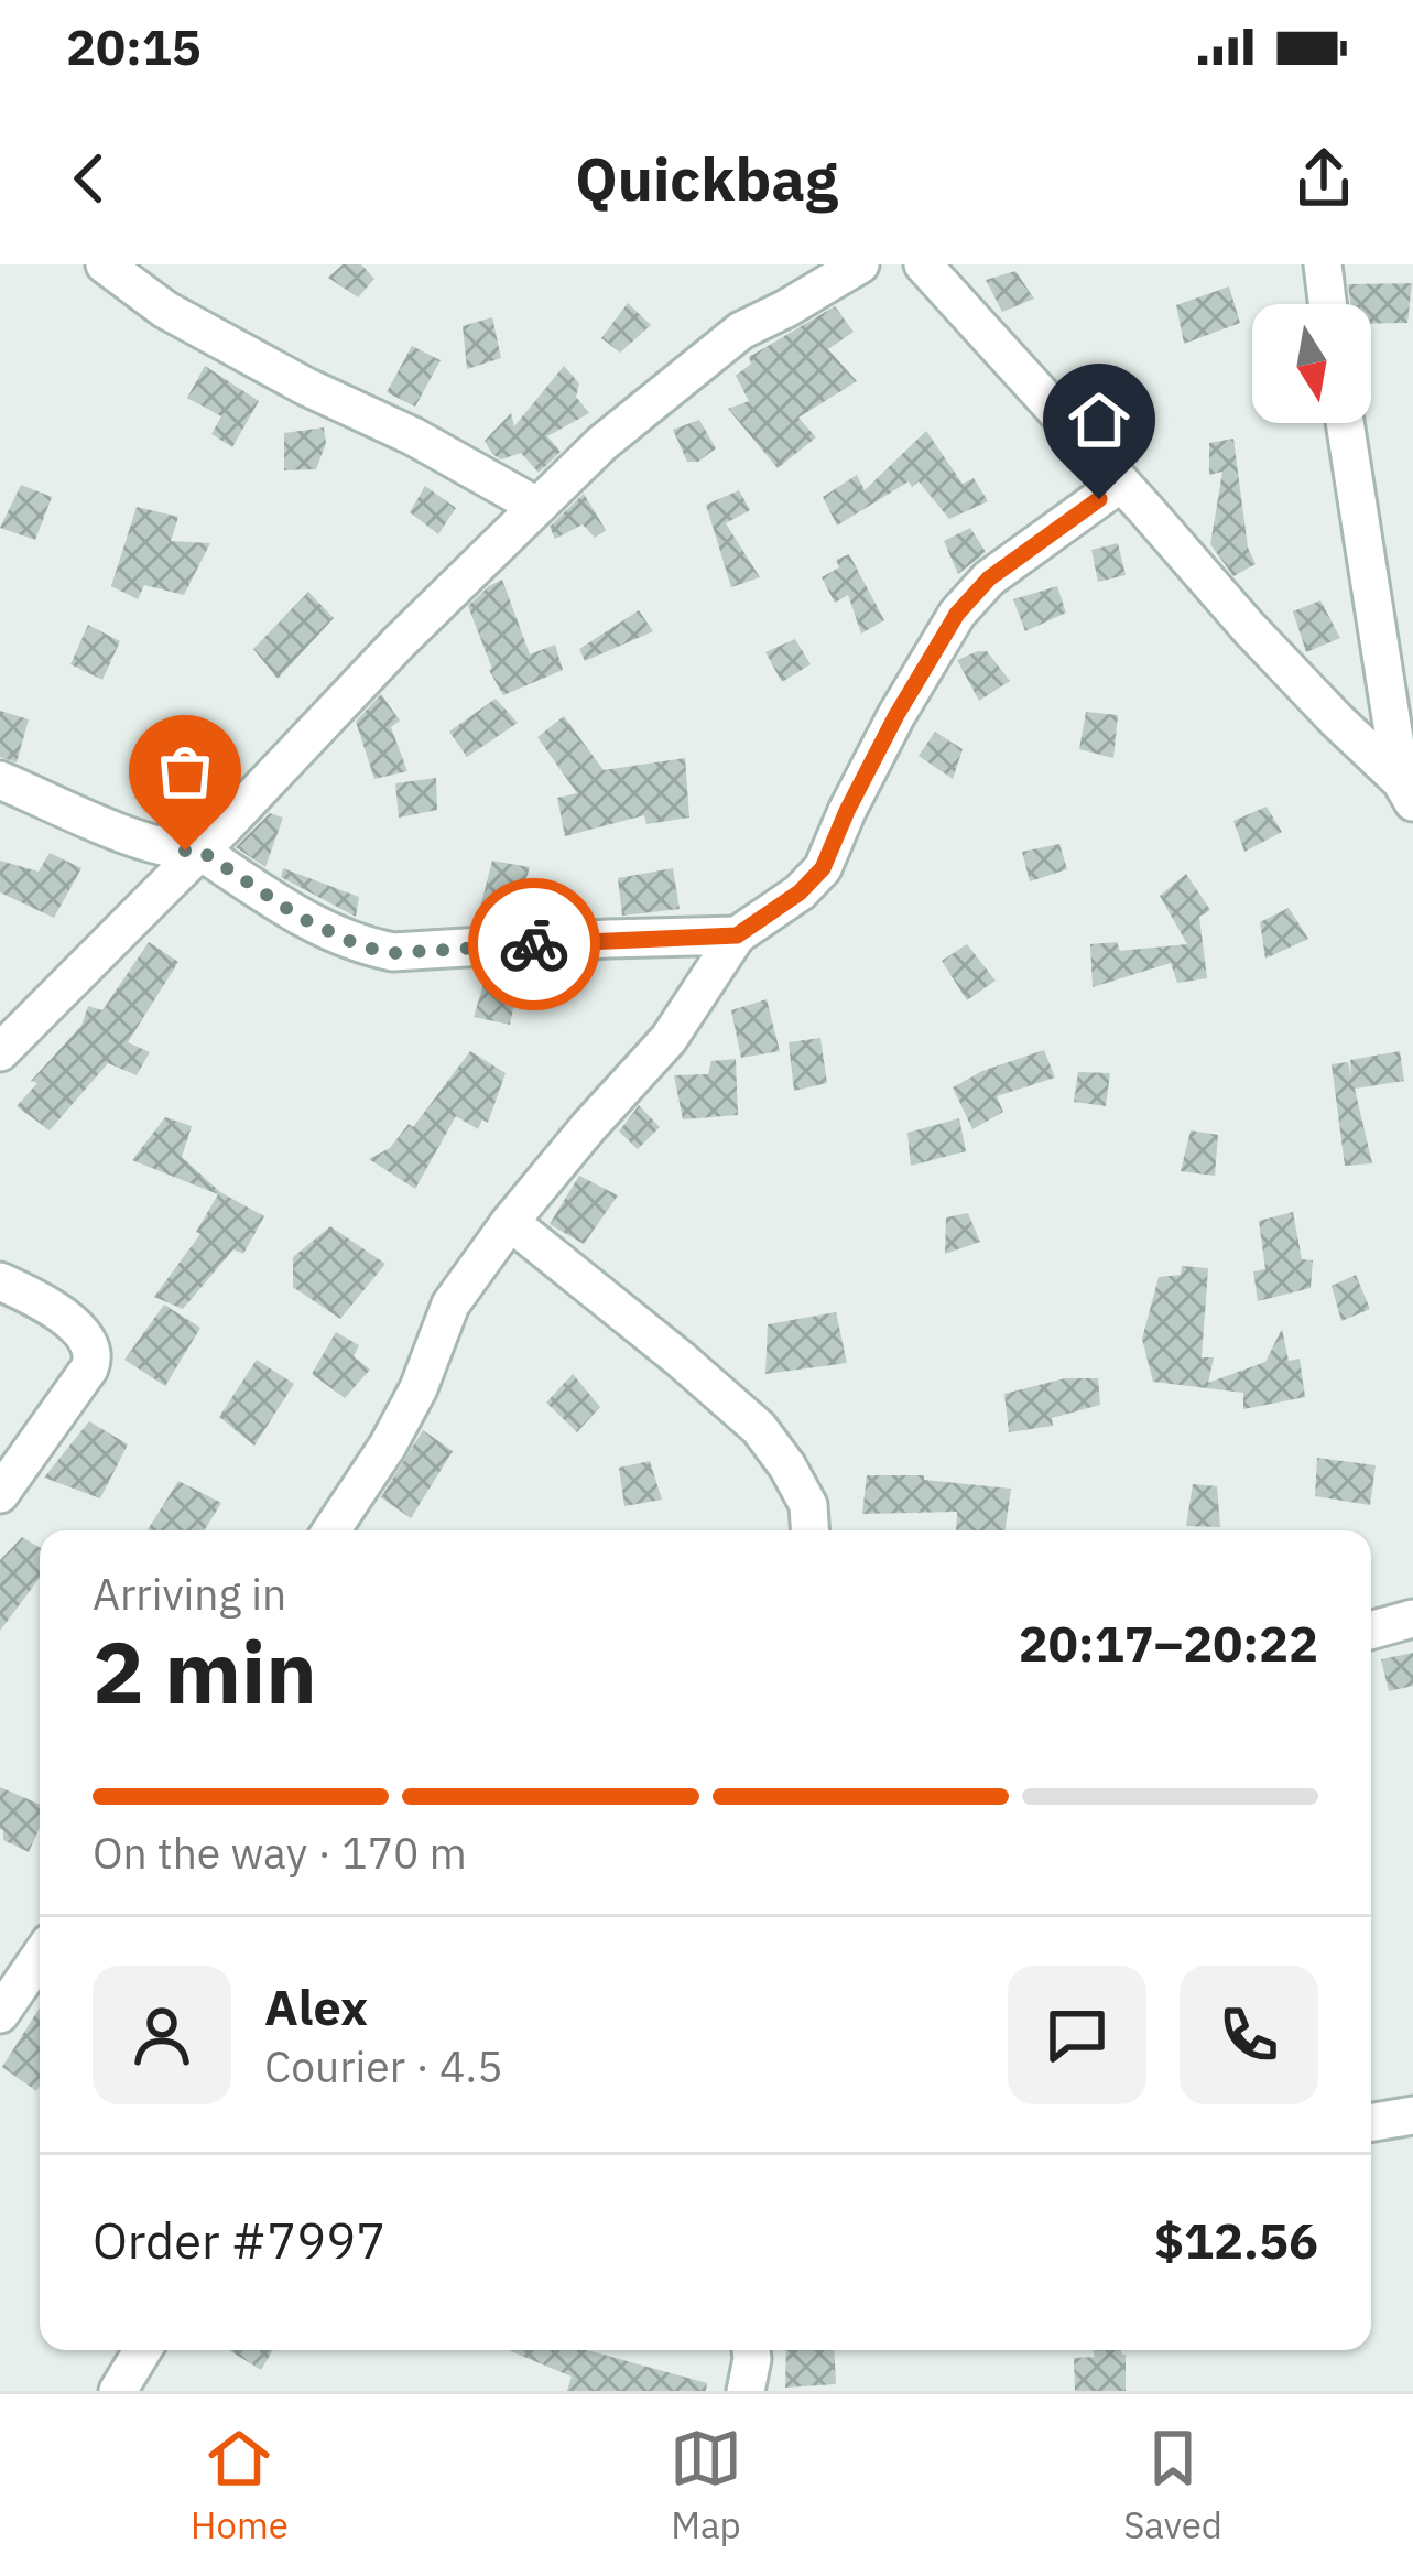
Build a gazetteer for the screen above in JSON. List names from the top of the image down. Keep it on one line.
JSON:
{"north":"bottom","page":{"status":"20:15","header":"Quickbag","heading":["2 min","Arriving in","20:17–20:22"],"panel":["Alex","Courier · 4.5","Order #7997","$12.56"],"bar":"On the way · 170 m","tabs":["Home","Map","Saved"]}}
